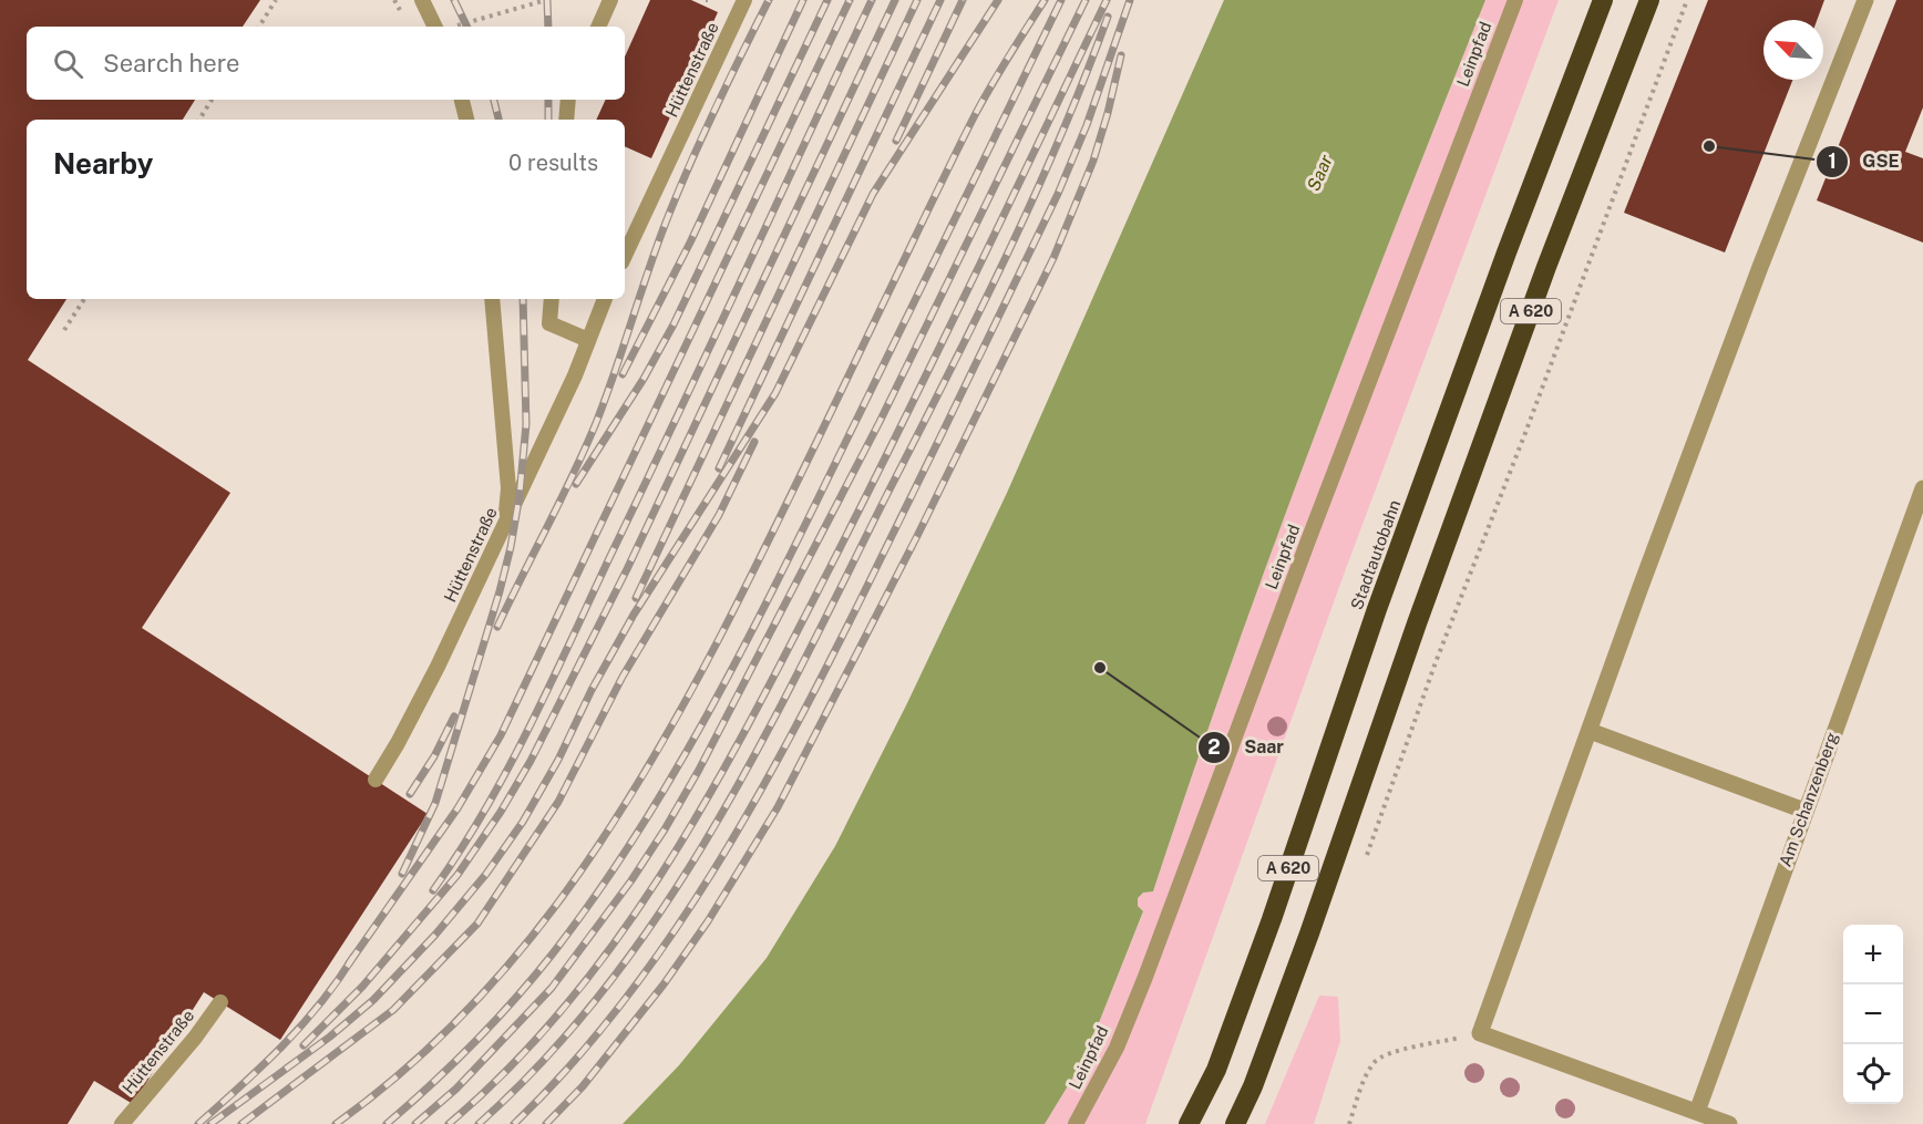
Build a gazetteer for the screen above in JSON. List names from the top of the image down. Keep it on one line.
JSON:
{"streets":{"highway":["A 620","Stadtautobahn"],"street":["Am Schanzenberg"],"lane":["Leinpfad","Hüttenstraße"]},"water":["Saar"],"places":["GSE","Saar"],"north":"top left","page":{"search":"Search here","heading":["Nearby","0 results"],"map_buttons":["+","−"]}}
